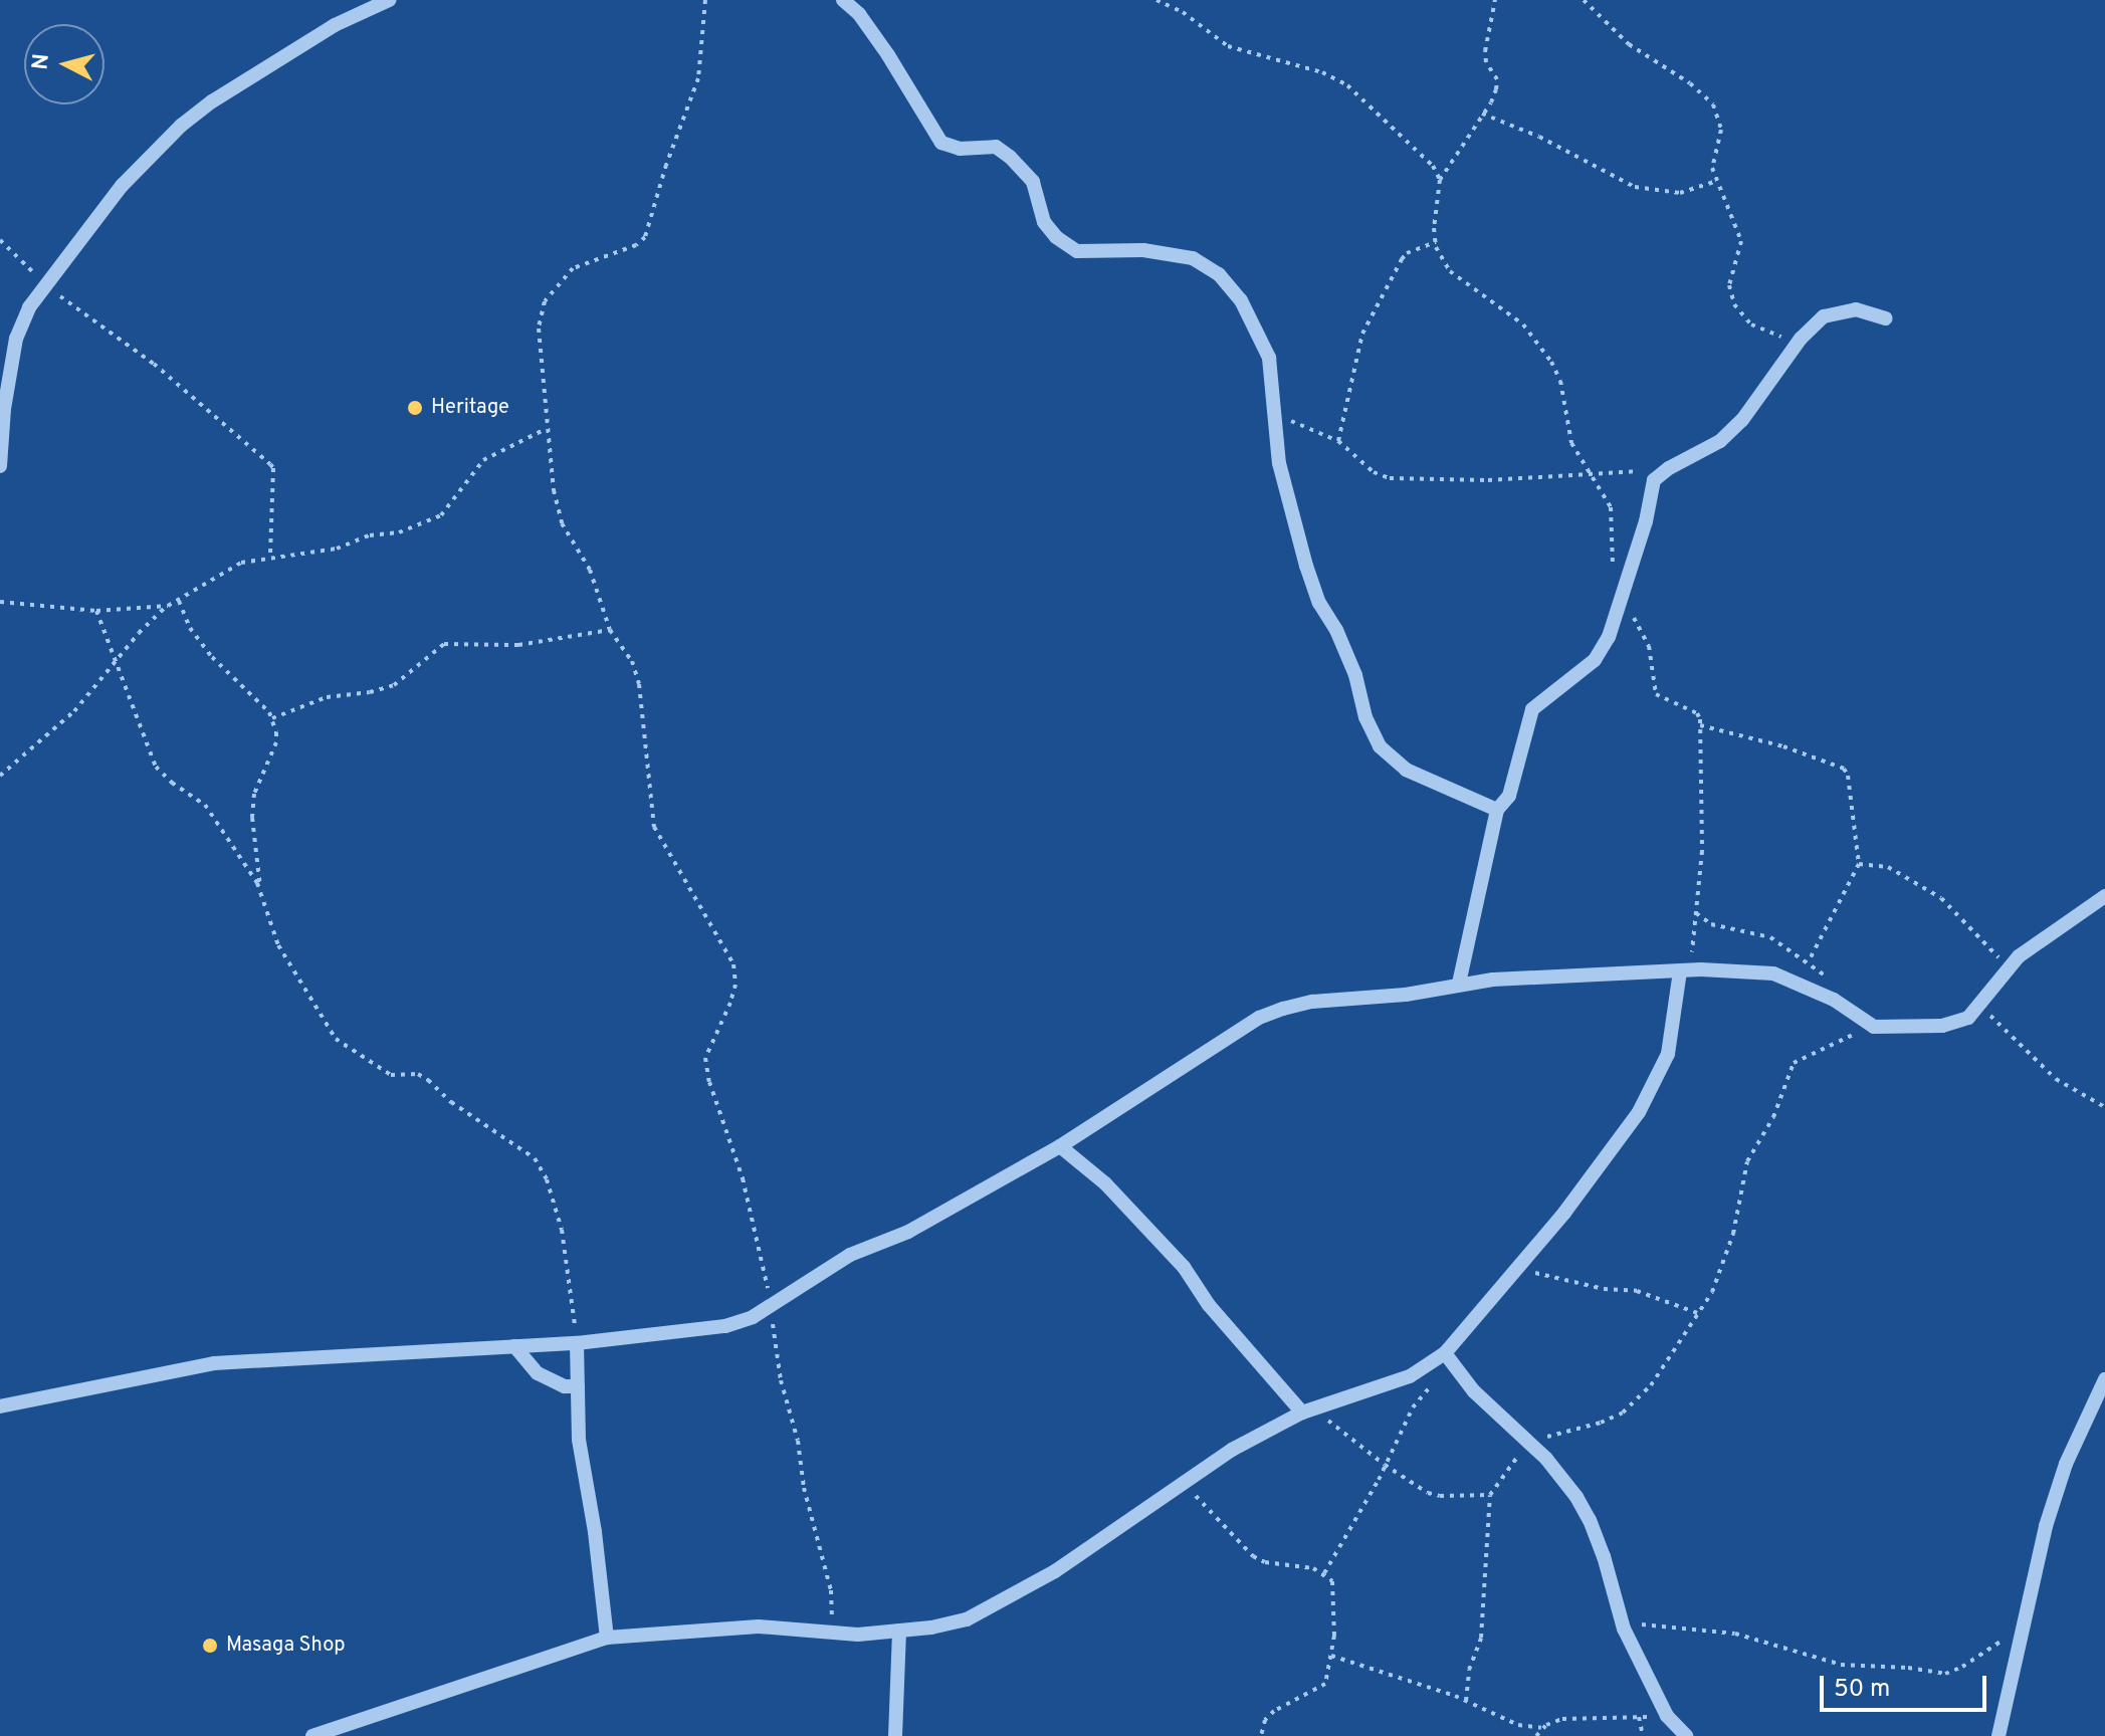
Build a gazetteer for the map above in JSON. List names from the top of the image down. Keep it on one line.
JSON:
{"places":["Heritage","Masaga Shop"],"scale_bar":"50 m","north":"left"}
